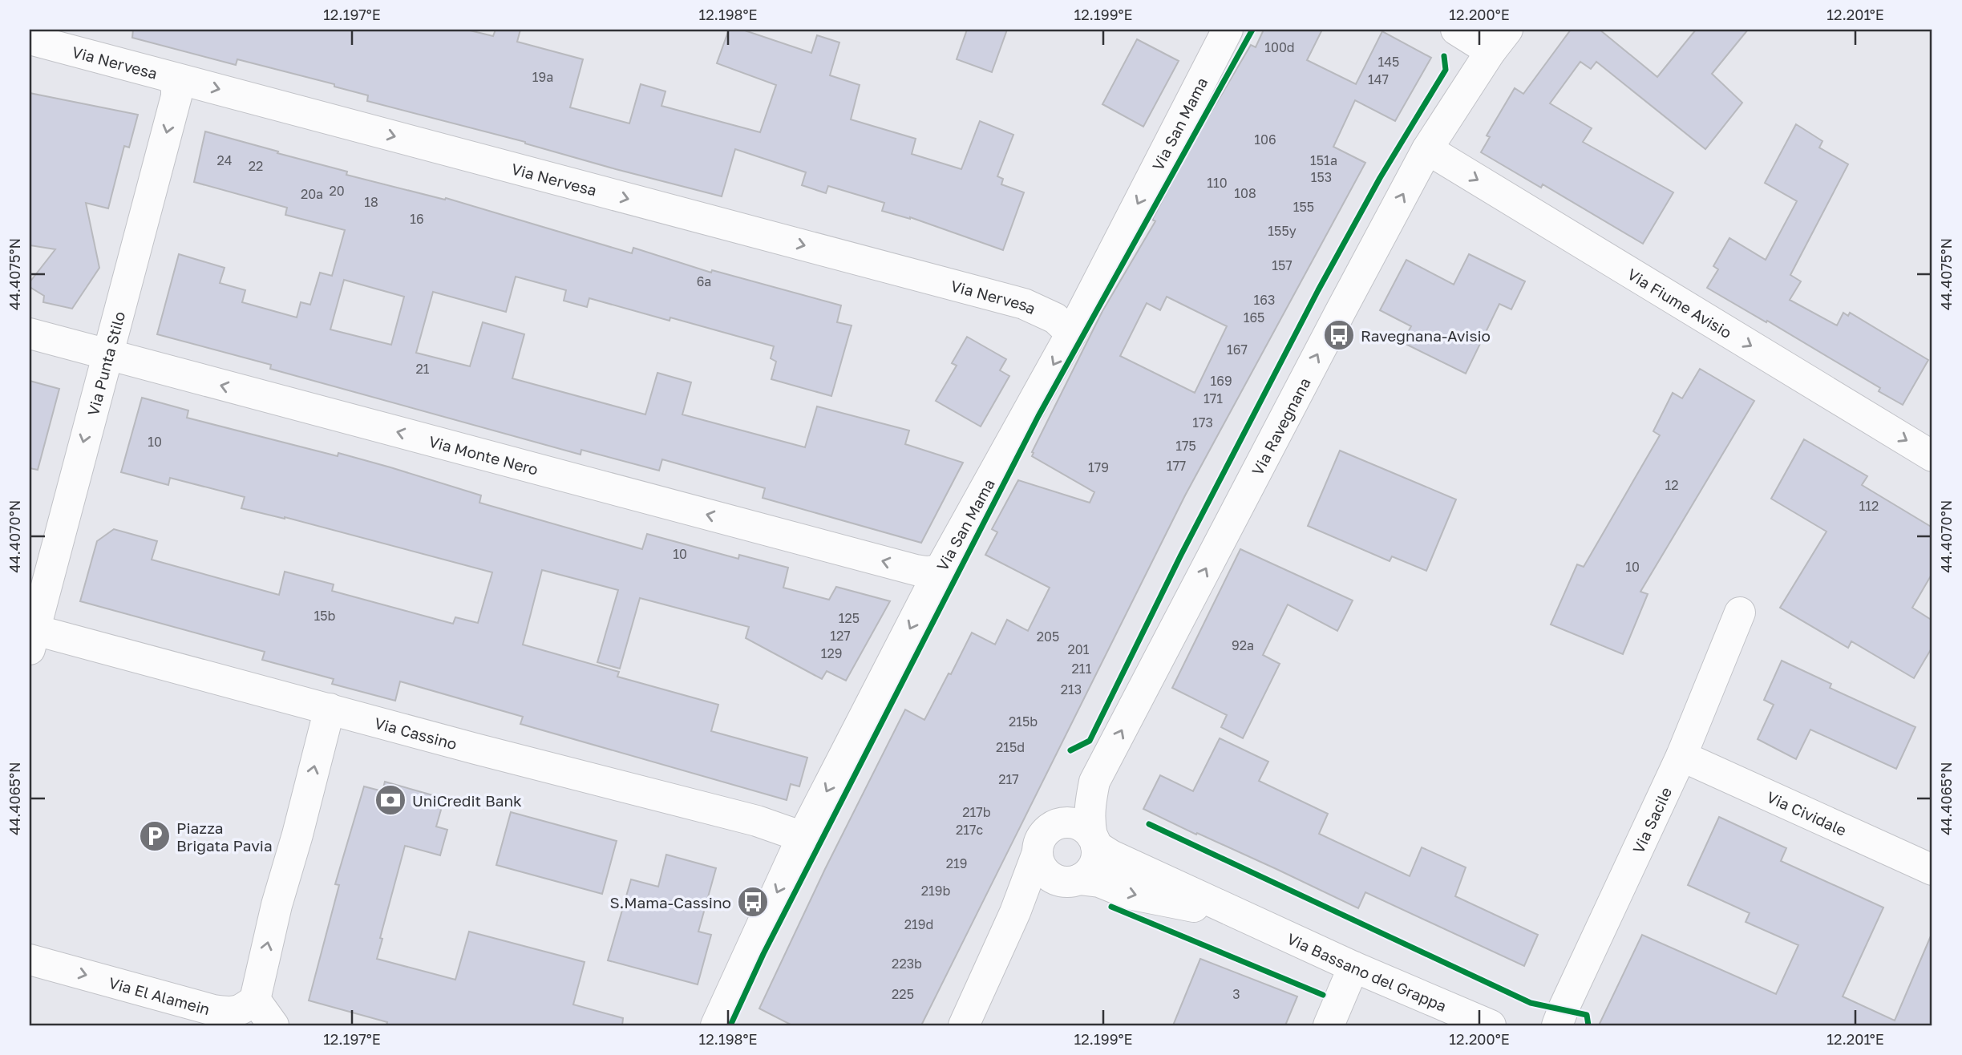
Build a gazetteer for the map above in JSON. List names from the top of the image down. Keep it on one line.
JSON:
{"streets":{"street":["Via Nervesa","Via San Mama","Via Fiume Avisio","Via Punta Stilo","Via Ravegnana","Via Monte Nero","Via Cassino","Via Cividale","Via Sacile","Via Bassano del Grappa","Via El Alamein"]},"crossings":[["Via Nervesa","Via San Mama"],["Via Nervesa","Via Punta Stilo"],["Via San Mama","Via Monte Nero"],["Via San Mama","Via Cassino"],["Via Fiume Avisio","Via Ravegnana"],["Via Punta Stilo","Via Monte Nero"],["Via Punta Stilo","Via Cassino"],["Via Ravegnana","Via Bassano del Grappa"],["Via Cividale","Via Sacile"]],"one_way":["Via Nervesa","Via San Mama","Via Fiume Avisio","Via Punta Stilo","Via Ravegnana","Via Monte Nero","Via El Alamein"],"places":{"bus stop":["Ravegnana-Avisio","S.Mama-Cassino"],"bank":["UniCredit Bank"],"parking":["Piazza Brigata Pavia"]},"house_numbers":["100d","145","19a","147","106","24","151a","22","153","110","20","108","20a","18","155","16","155y","157","6a","163","165","167","21","169","171","173","10","175","177","179","12","112","10","10","15b","125","127","205","92a","201","129","211","213","215b","215d","217","217b","217c","219","219b","219d","223b","225","3"],"coordinates":["12.197°E","12.198°E","12.199°E","12.200°E","12.201°E","44.4075°N","44.4070°N","44.4065°N"]}
